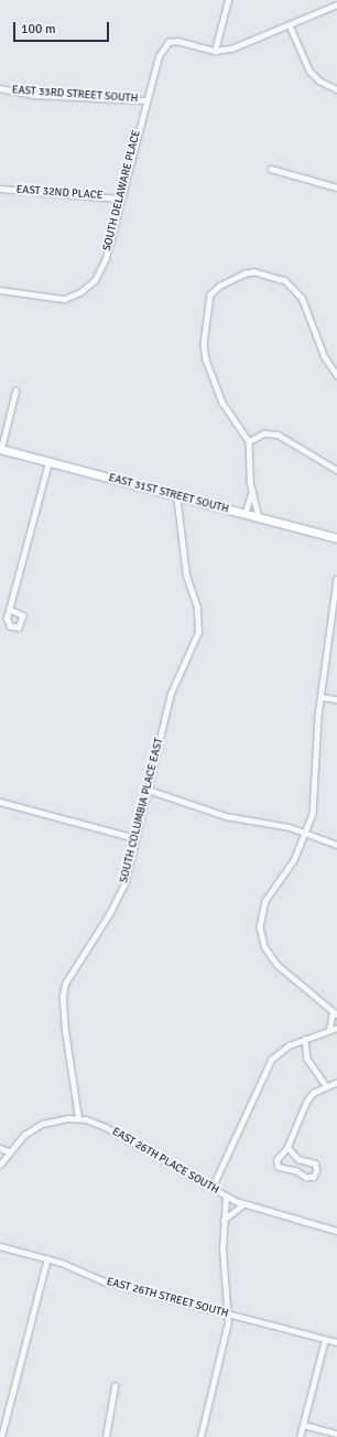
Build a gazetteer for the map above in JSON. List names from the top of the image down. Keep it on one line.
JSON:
{"streets":{"main road":["EAST 31ST STREET SOUTH"],"street":["EAST 33RD STREET SOUTH","SOUTH DELAWARE PLACE","EAST 32ND PLACE","SOUTH COLUMBIA PLACE EAST","EAST 26TH PLACE SOUTH","EAST 26TH STREET SOUTH"]},"crossings":[["EAST 33RD STREET SOUTH","SOUTH DELAWARE PLACE"],["SOUTH DELAWARE PLACE","EAST 32ND PLACE"],["EAST 31ST STREET SOUTH","SOUTH COLUMBIA PLACE EAST"],["SOUTH COLUMBIA PLACE EAST","EAST 26TH PLACE SOUTH"]],"scale_bar":"100 m"}
